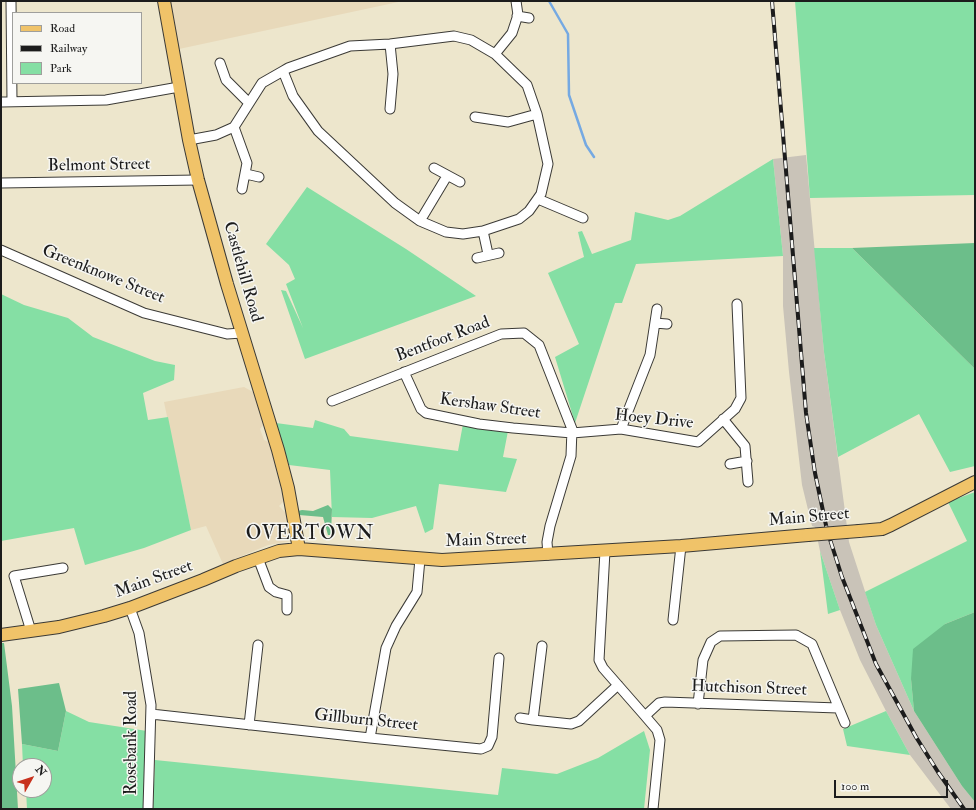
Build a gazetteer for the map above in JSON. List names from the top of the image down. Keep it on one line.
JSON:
{"streets":{"main road":["Castlehill Road","Main Street"],"street":["Belmont Street","Greenknowe Street","Bentfoot Road","Kershaw Street","Hoey Drive","Hutchison Street","Gillburn Street","Rosebank Road"]},"crossings":[["Belmont Street","Castlehill Road"],["Castlehill Road","Greenknowe Street"],["Castlehill Road","Main Street"],["Bentfoot Road","Kershaw Street"],["Bentfoot Road","Hoey Drive"],["Bentfoot Road","Main Street"],["Kershaw Street","Hoey Drive"],["Main Street","Rosebank Road"],["Gillburn Street","Rosebank Road"]],"districts":["OVERTOWN"],"legend":["Road","Railway","Park"],"scale_bar":"100 m","north":"top right"}
